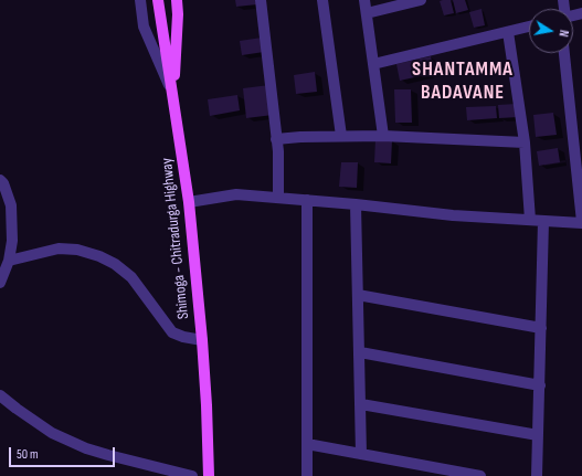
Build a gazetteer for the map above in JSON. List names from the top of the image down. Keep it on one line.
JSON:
{"streets":{"main road":["Shimoga - Chitradurga Highway"]},"districts":["SHANTAMMA BADAVANE"],"scale_bar":"50 m","north":"right"}
